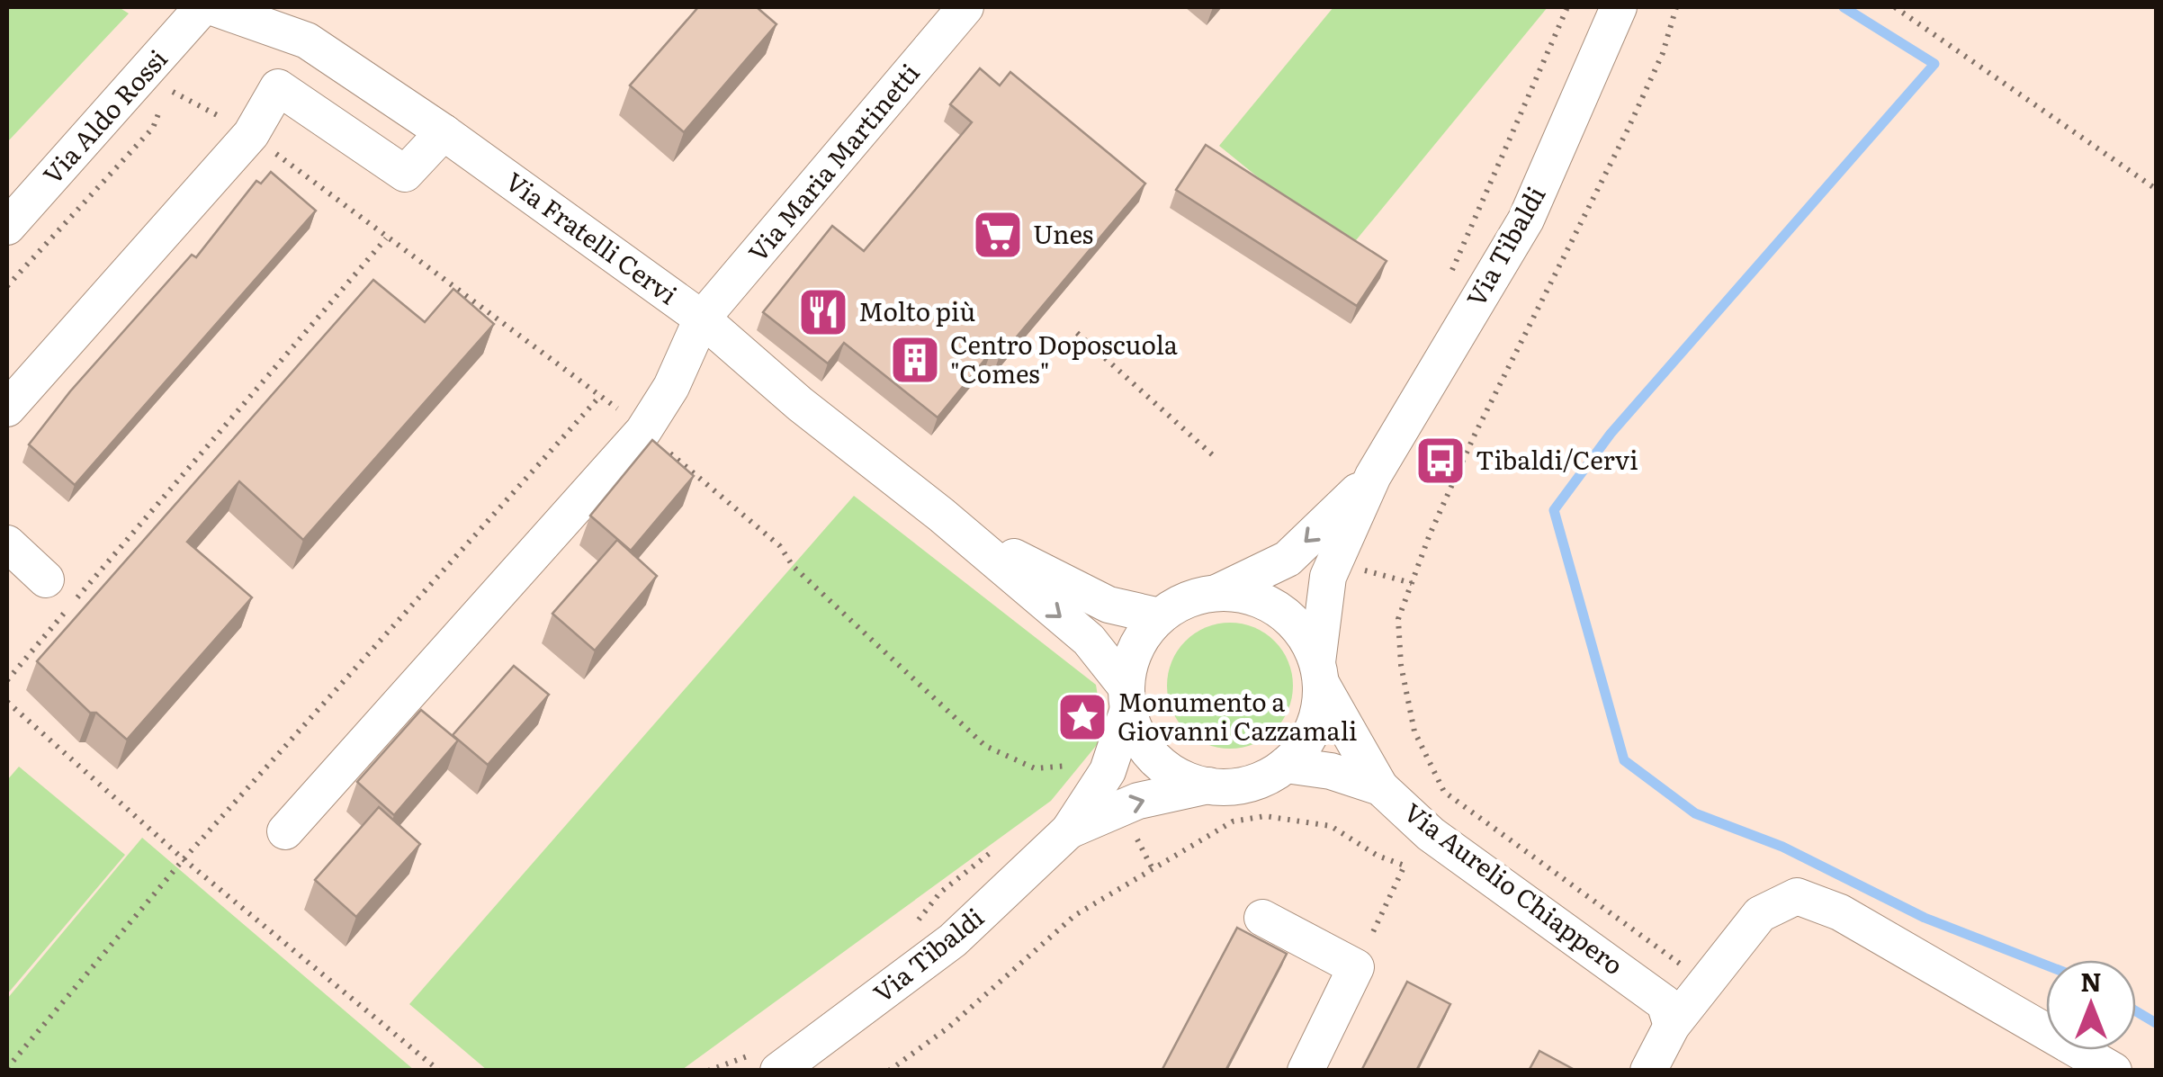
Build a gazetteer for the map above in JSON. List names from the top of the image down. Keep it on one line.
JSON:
{"streets":{"street":["Via Aldo Rossi","Via Maria Martinetti","Via Fratelli Cervi","Via Tibaldi","Via Aurelio Chiappero"]},"crossings":[["Via Maria Martinetti","Via Fratelli Cervi"],["Via Fratelli Cervi","Via Tibaldi"],["Via Fratelli Cervi","Via Aurelio Chiappero"],["Via Tibaldi","Via Aurelio Chiappero"]],"places":{"supermarket":["Unes"],"restaurant":["Molto più"],"building":["Centro Doposcuola \"Comes\""],"bus stop":["Tibaldi/Cervi"],"place":["Monumento a Giovanni Cazzamali"]},"north":"top"}
